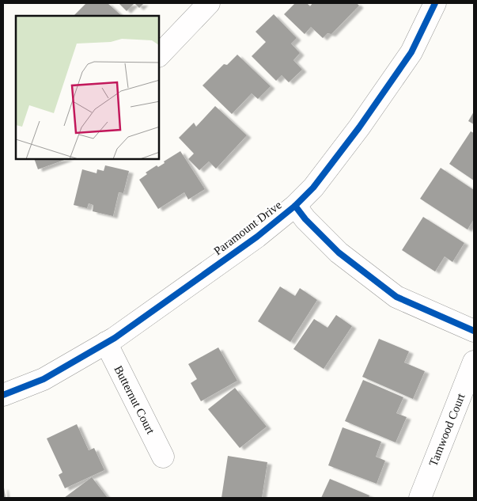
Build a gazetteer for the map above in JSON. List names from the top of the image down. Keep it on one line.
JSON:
{"streets":{"street":["Paramount Drive","Butternut Court","Tamwood Court"]},"crossings":[["Paramount Drive","Butternut Court"]]}
